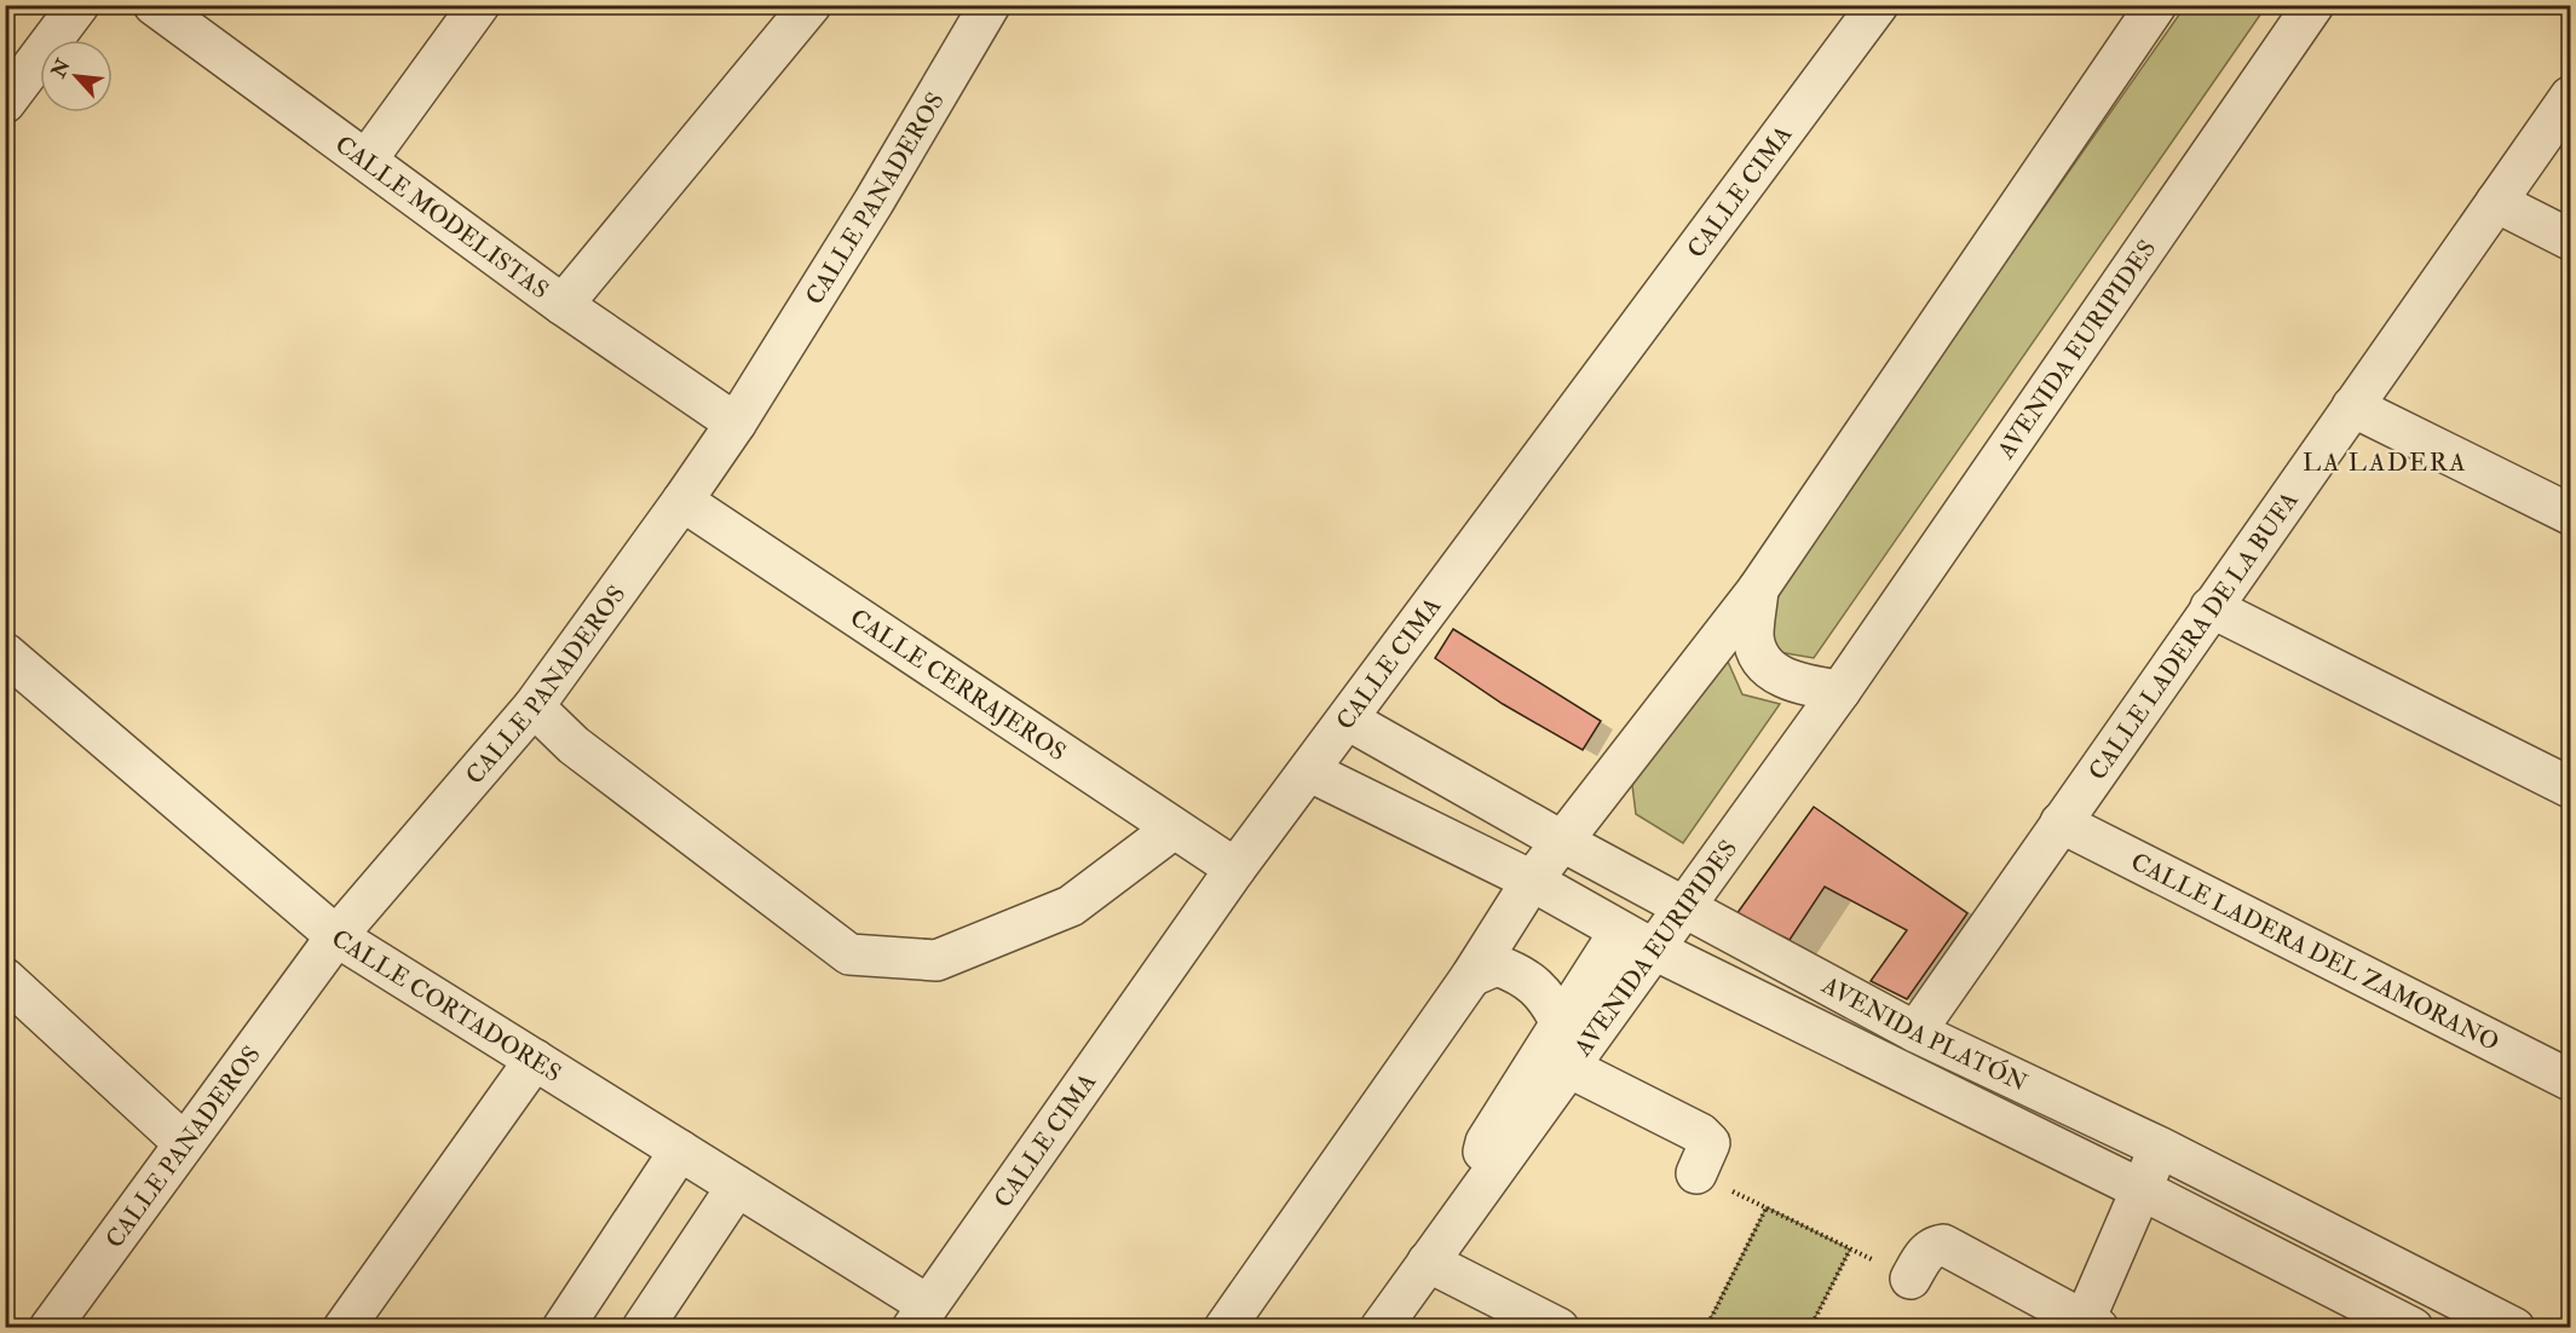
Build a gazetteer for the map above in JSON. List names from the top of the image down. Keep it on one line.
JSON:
{"streets":{"street":["CALLE CIMA","CALLE PANADEROS","CALLE MODELISTAS","AVENIDA EURIPIDES","CALLE LADERA DE LA BUFA","CALLE CERRAJEROS","CALLE LADERA DEL ZAMORANO","CALLE CORTADORES","AVENIDA PLATÓN"]},"crossings":[["CALLE CIMA","CALLE CERRAJEROS"],["CALLE CIMA","CALLE CORTADORES"],["CALLE CIMA","AVENIDA PLATÓN"],["CALLE PANADEROS","CALLE MODELISTAS"],["CALLE PANADEROS","CALLE CERRAJEROS"],["CALLE PANADEROS","CALLE CORTADORES"],["AVENIDA EURIPIDES","AVENIDA PLATÓN"],["CALLE LADERA DE LA BUFA","CALLE LADERA DEL ZAMORANO"],["CALLE LADERA DE LA BUFA","AVENIDA PLATÓN"]],"districts":["LA LADERA"],"north":"top left"}
